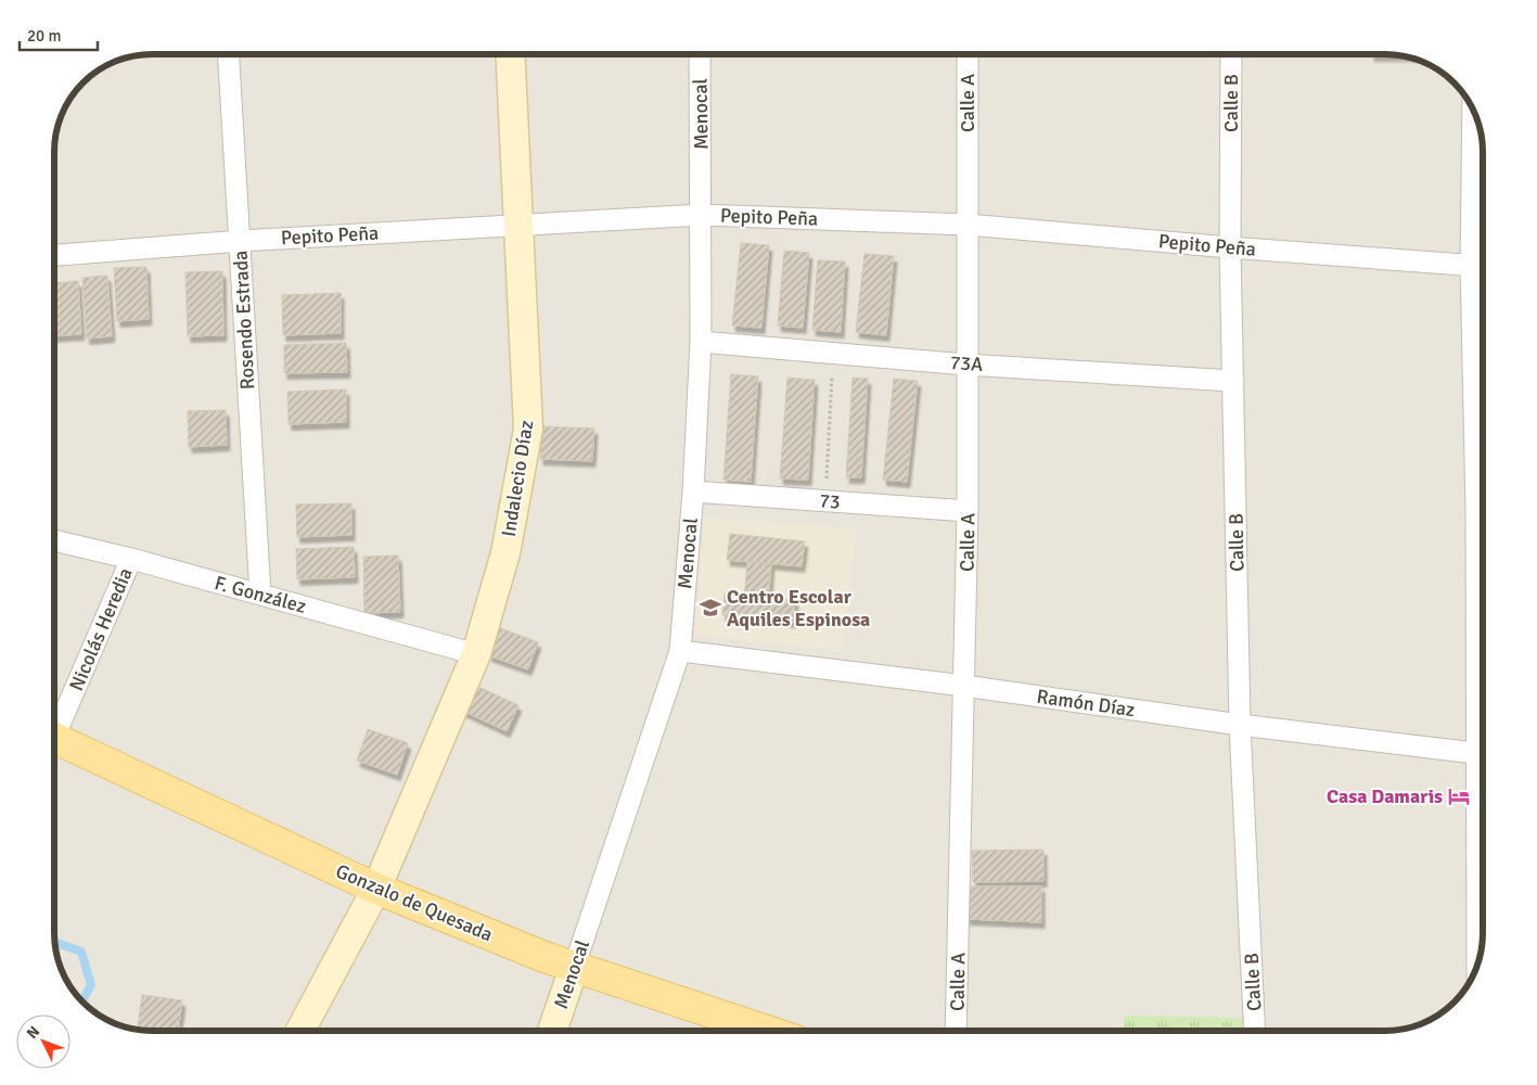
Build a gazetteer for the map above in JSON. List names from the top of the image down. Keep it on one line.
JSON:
{"streets":{"main road":["Gonzalo de Quesada"],"street":["Calle A","Calle B","Menocal","Pepito Peña","Rosendo Estrada","73A","Indalecio Díaz","73","F. González","Nicolás Heredia","Ramón Díaz"]},"crossings":[["Calle A","Pepito Peña"],["Calle A","73A"],["Calle A","73"],["Calle A","Ramón Díaz"],["Calle B","Pepito Peña"],["Calle B","73A"],["Calle B","Ramón Díaz"],["Menocal","Pepito Peña"],["Menocal","73A"],["Menocal","73"],["Menocal","Ramón Díaz"],["Menocal","Gonzalo de Quesada"],["Pepito Peña","Rosendo Estrada"],["Pepito Peña","Indalecio Díaz"],["Rosendo Estrada","F. González"],["Indalecio Díaz","F. González"],["Indalecio Díaz","Gonzalo de Quesada"],["F. González","Nicolás Heredia"]],"places":{"school or university":["Centro Escolar Aquiles Espinosa"],"hotel":["Casa Damaris"]},"scale_bar":"20 m","north":"top left"}
